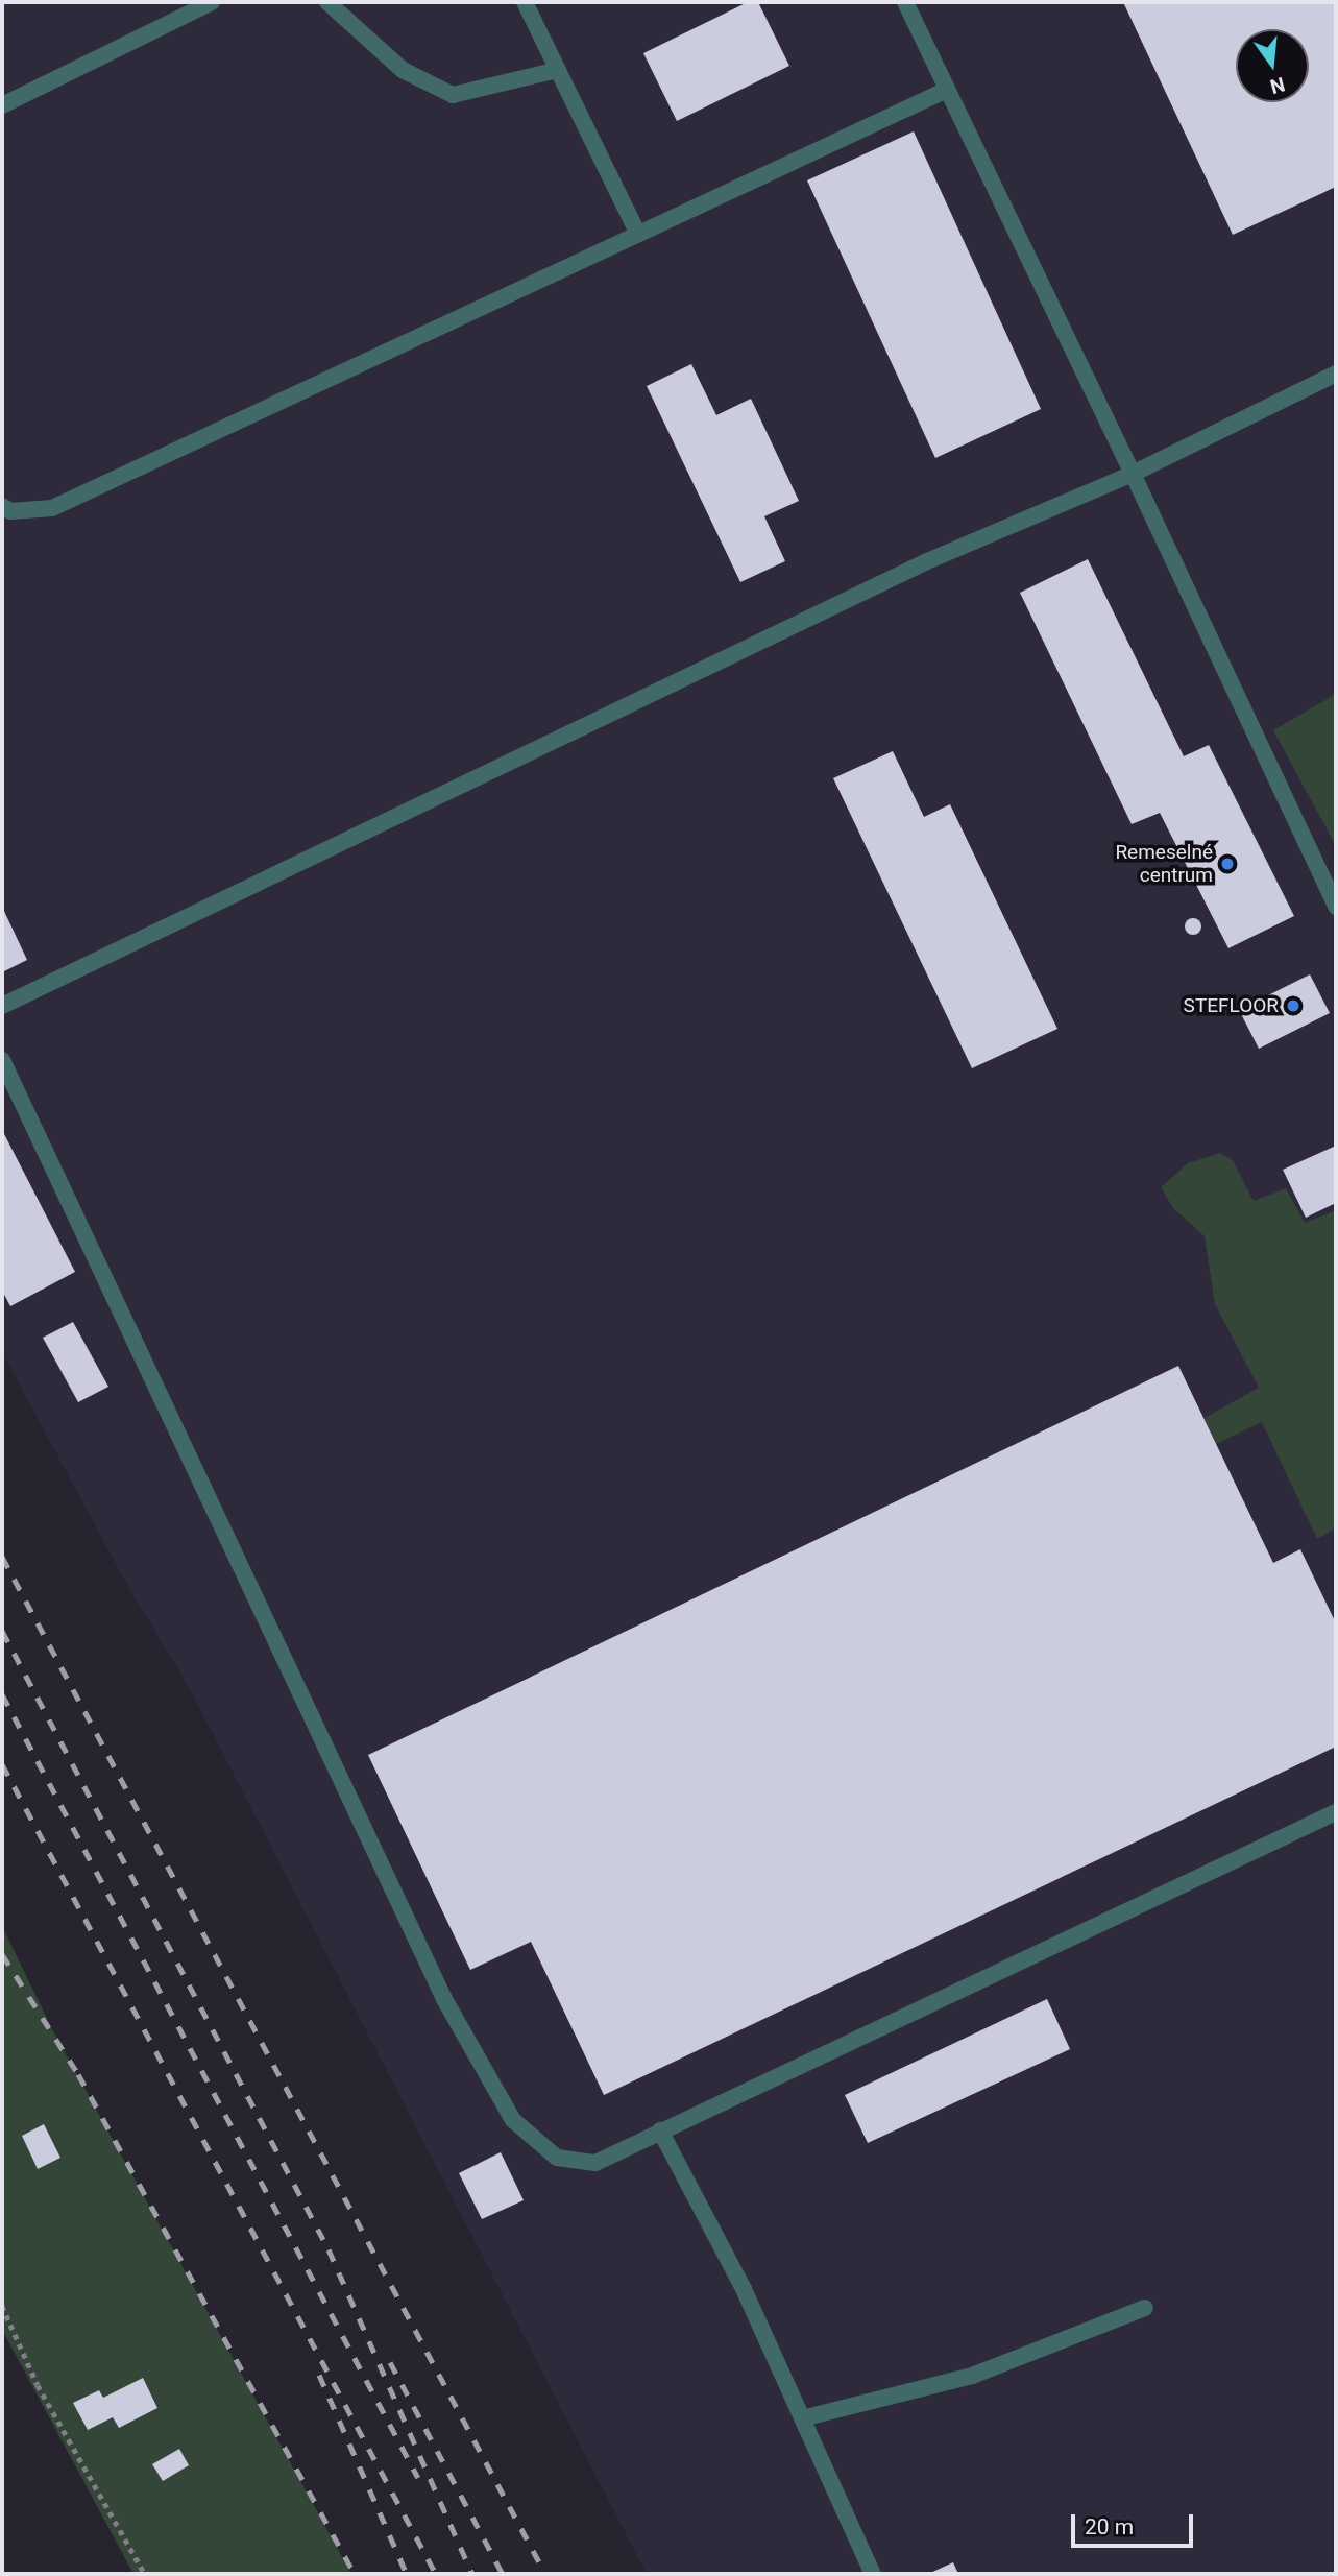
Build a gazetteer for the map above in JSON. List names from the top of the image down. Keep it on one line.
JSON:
{"places":["Remeselné centrum","STEFLOOR"],"scale_bar":"20 m","north":"bottom"}
